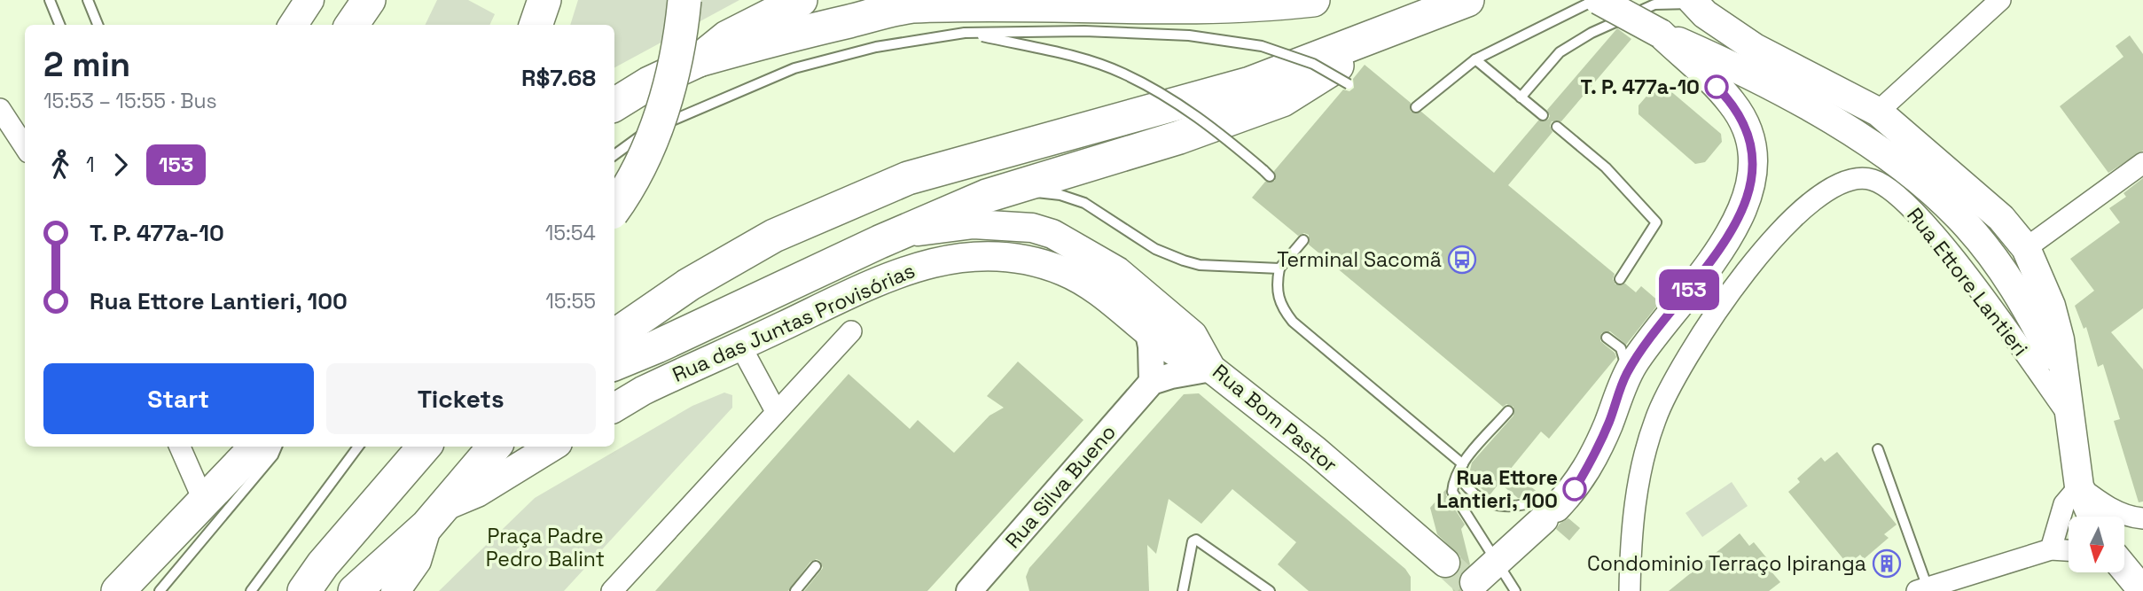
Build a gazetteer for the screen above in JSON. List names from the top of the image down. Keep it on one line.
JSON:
{"streets":{"main road":["Rua das Juntas Provisórias","Rua Bom Pastor"],"street":["Rua Ettore Lantieri","Rua Silva Bueno"]},"crossings":[["Rua das Juntas Provisórias","Rua Bom Pastor"]],"parks":["Praça Padre Pedro Balint"],"places":{"other":["T. P. 477a-10","Rua Ettore Lantieri, 100"],"bus stop":["Terminal Sacomã"],"building":["Condominio Terraço Ipiranga"]},"lines":["bus line 153"],"north":"bottom","page":{"on_map":"153","heading":["2 min","15:53 – 15:55 · Bus","R$7.68"],"legs":["1","153"],"list":[{"name":"T. P. 477a-10","value":"15:54"},{"name":"Rua Ettore Lantieri, 100","value":"15:55"}],"buttons":["Start","Tickets"]}}
